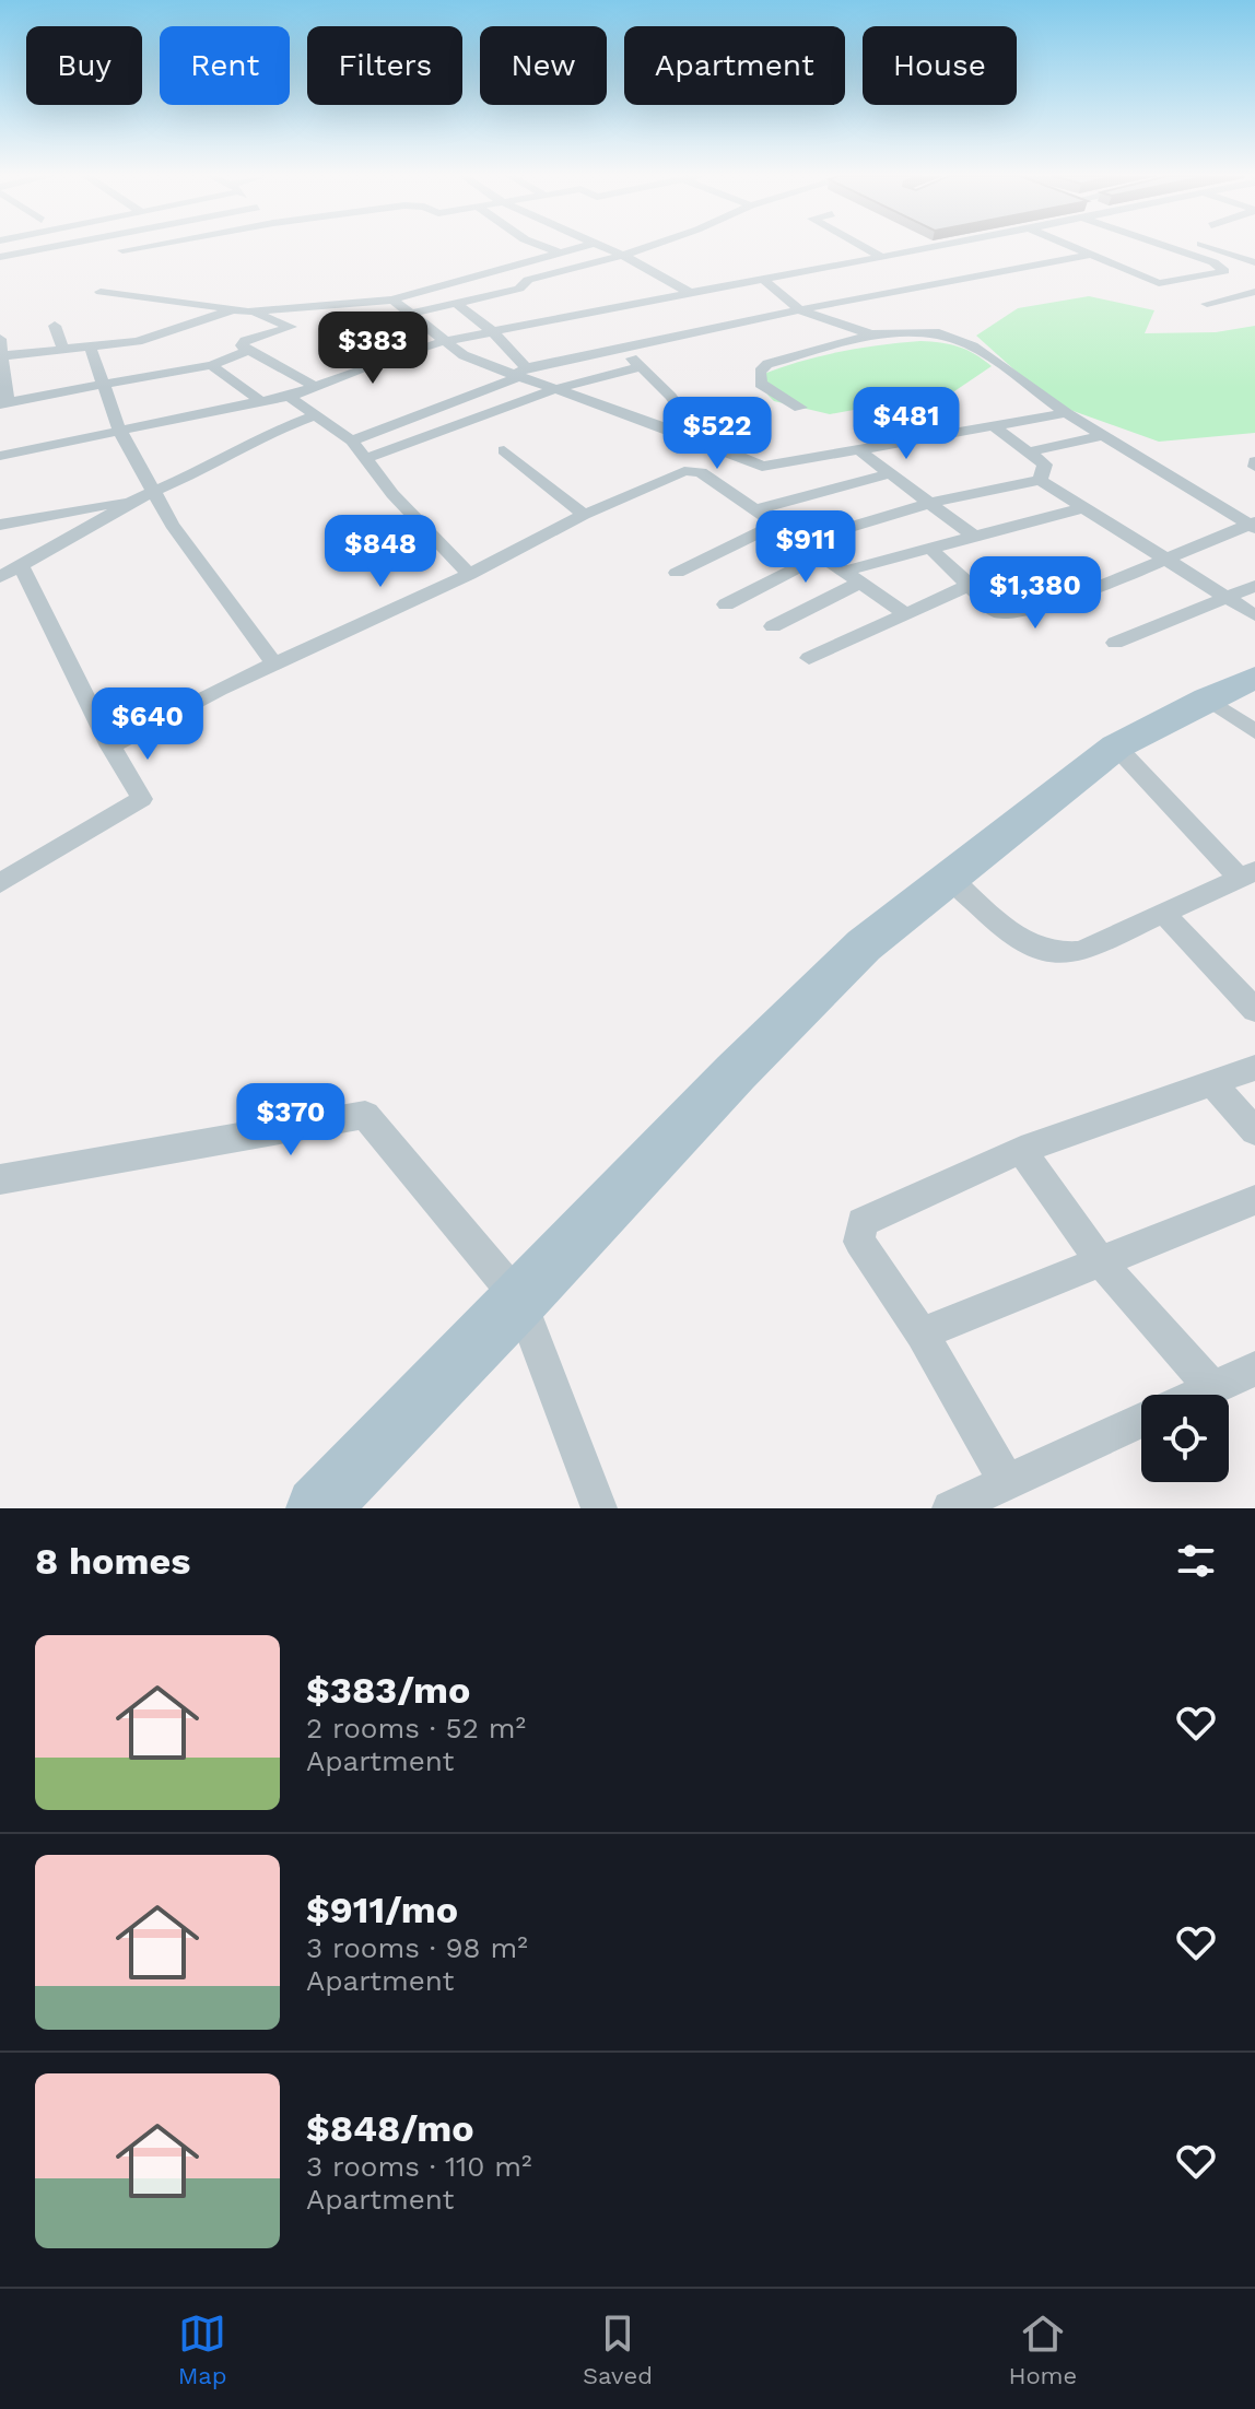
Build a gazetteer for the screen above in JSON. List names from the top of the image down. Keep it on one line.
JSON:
{"page":{"chip":["Buy","Rent","Filters","New","Apartment","House"],"price":["$383","$481","$522","$911","$848","$1,380","$640","$370"],"heading":"8 homes","list":[{"name":"$383/mo","note":"2 rooms · 52 m² · Apartment"},{"name":"$911/mo","note":"3 rooms · 98 m² · Apartment"},{"name":"$848/mo","note":"3 rooms · 110 m² · Apartment"}],"tabs":["Map","Saved","Home"]}}
